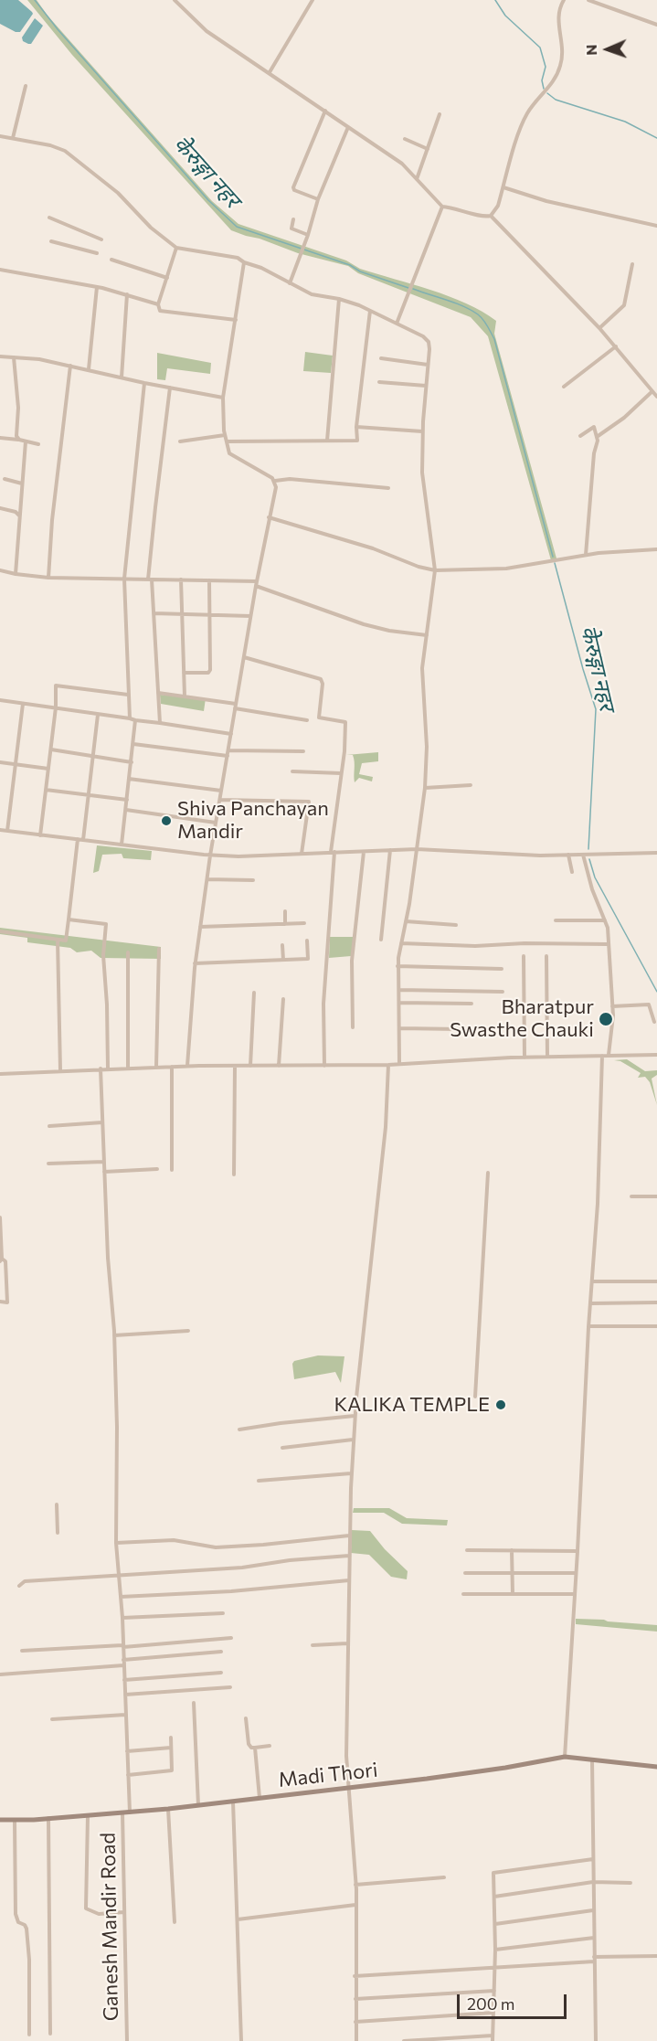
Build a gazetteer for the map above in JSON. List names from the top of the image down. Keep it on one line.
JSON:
{"streets":{"main road":["Madi Thori"],"street":["Ganesh Mandir Road"]},"crossings":[["Madi Thori","Ganesh Mandir Road"]],"water":["केेरुङ्गा नहर"],"places":["Shiva Panchayan Mandir","Bharatpur Swasthe Chauki","KALIKA TEMPLE"],"scale_bar":"200 m","north":"left"}
